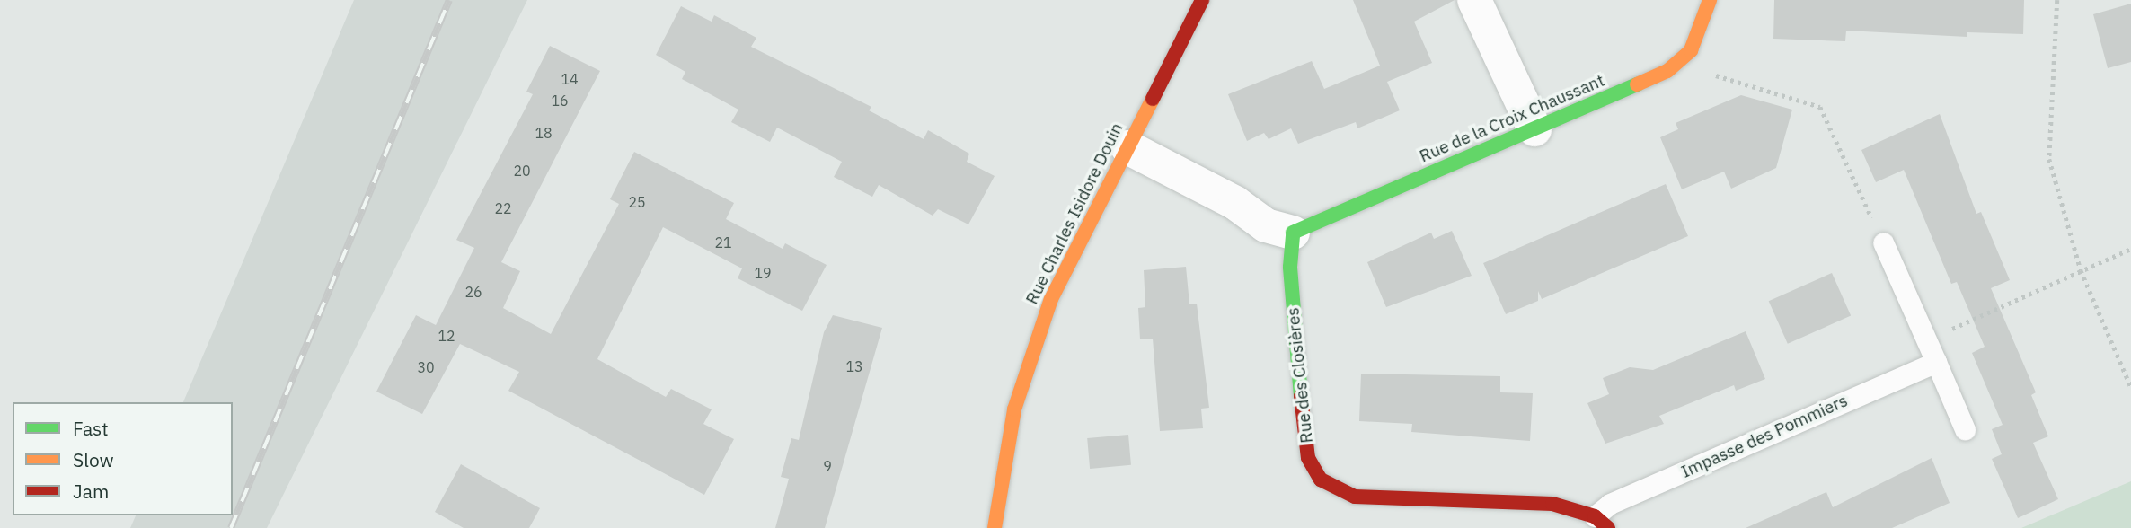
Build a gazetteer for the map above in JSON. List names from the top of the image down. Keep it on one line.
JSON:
{"streets":{"street":["Rue de la Croix Chaussant","Rue Charles Isidore Douin","Rue des Closières"],"lane":["Impasse des Pommiers"]},"crossings":[["Rue de la Croix Chaussant","Rue des Closières"],["Rue des Closières","Impasse des Pommiers"]],"house_numbers":["14","16","18","20","25","22","21","19","26","12","13","30","9"],"legend":["Fast","Slow","Jam"]}
